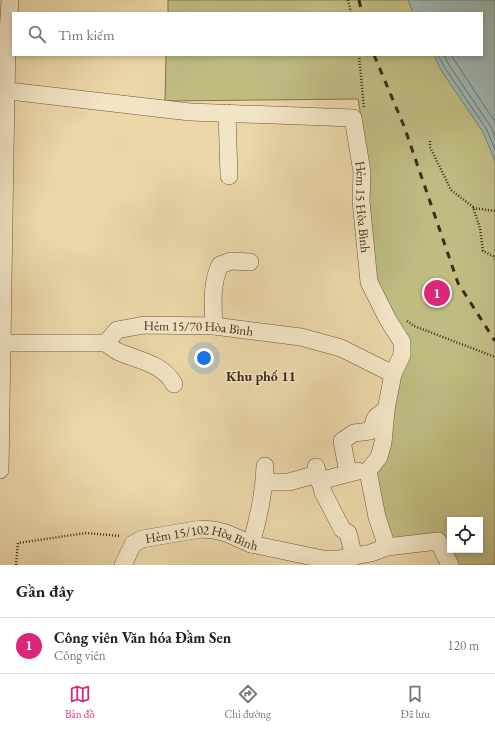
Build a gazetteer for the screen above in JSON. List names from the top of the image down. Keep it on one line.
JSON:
{"streets":{"street":["Hẻm 15 Hòa Bình","Hẻm 15/70 Hòa Bình","Hẻm 15/102 Hòa Bình"]},"crossings":[["Hẻm 15 Hòa Bình","Hẻm 15/70 Hòa Bình"]],"districts":["Khu phố 11"],"page":{"search":"Tìm kiếm","pins":"1","heading":"Gần đây","list":[{"mark":"1","name":"Công viên Văn hóa Đầm Sen","note":"Công viên","value":"120 m"}],"nav":["Bản đồ","Chỉ đường","Đã lưu"]}}
